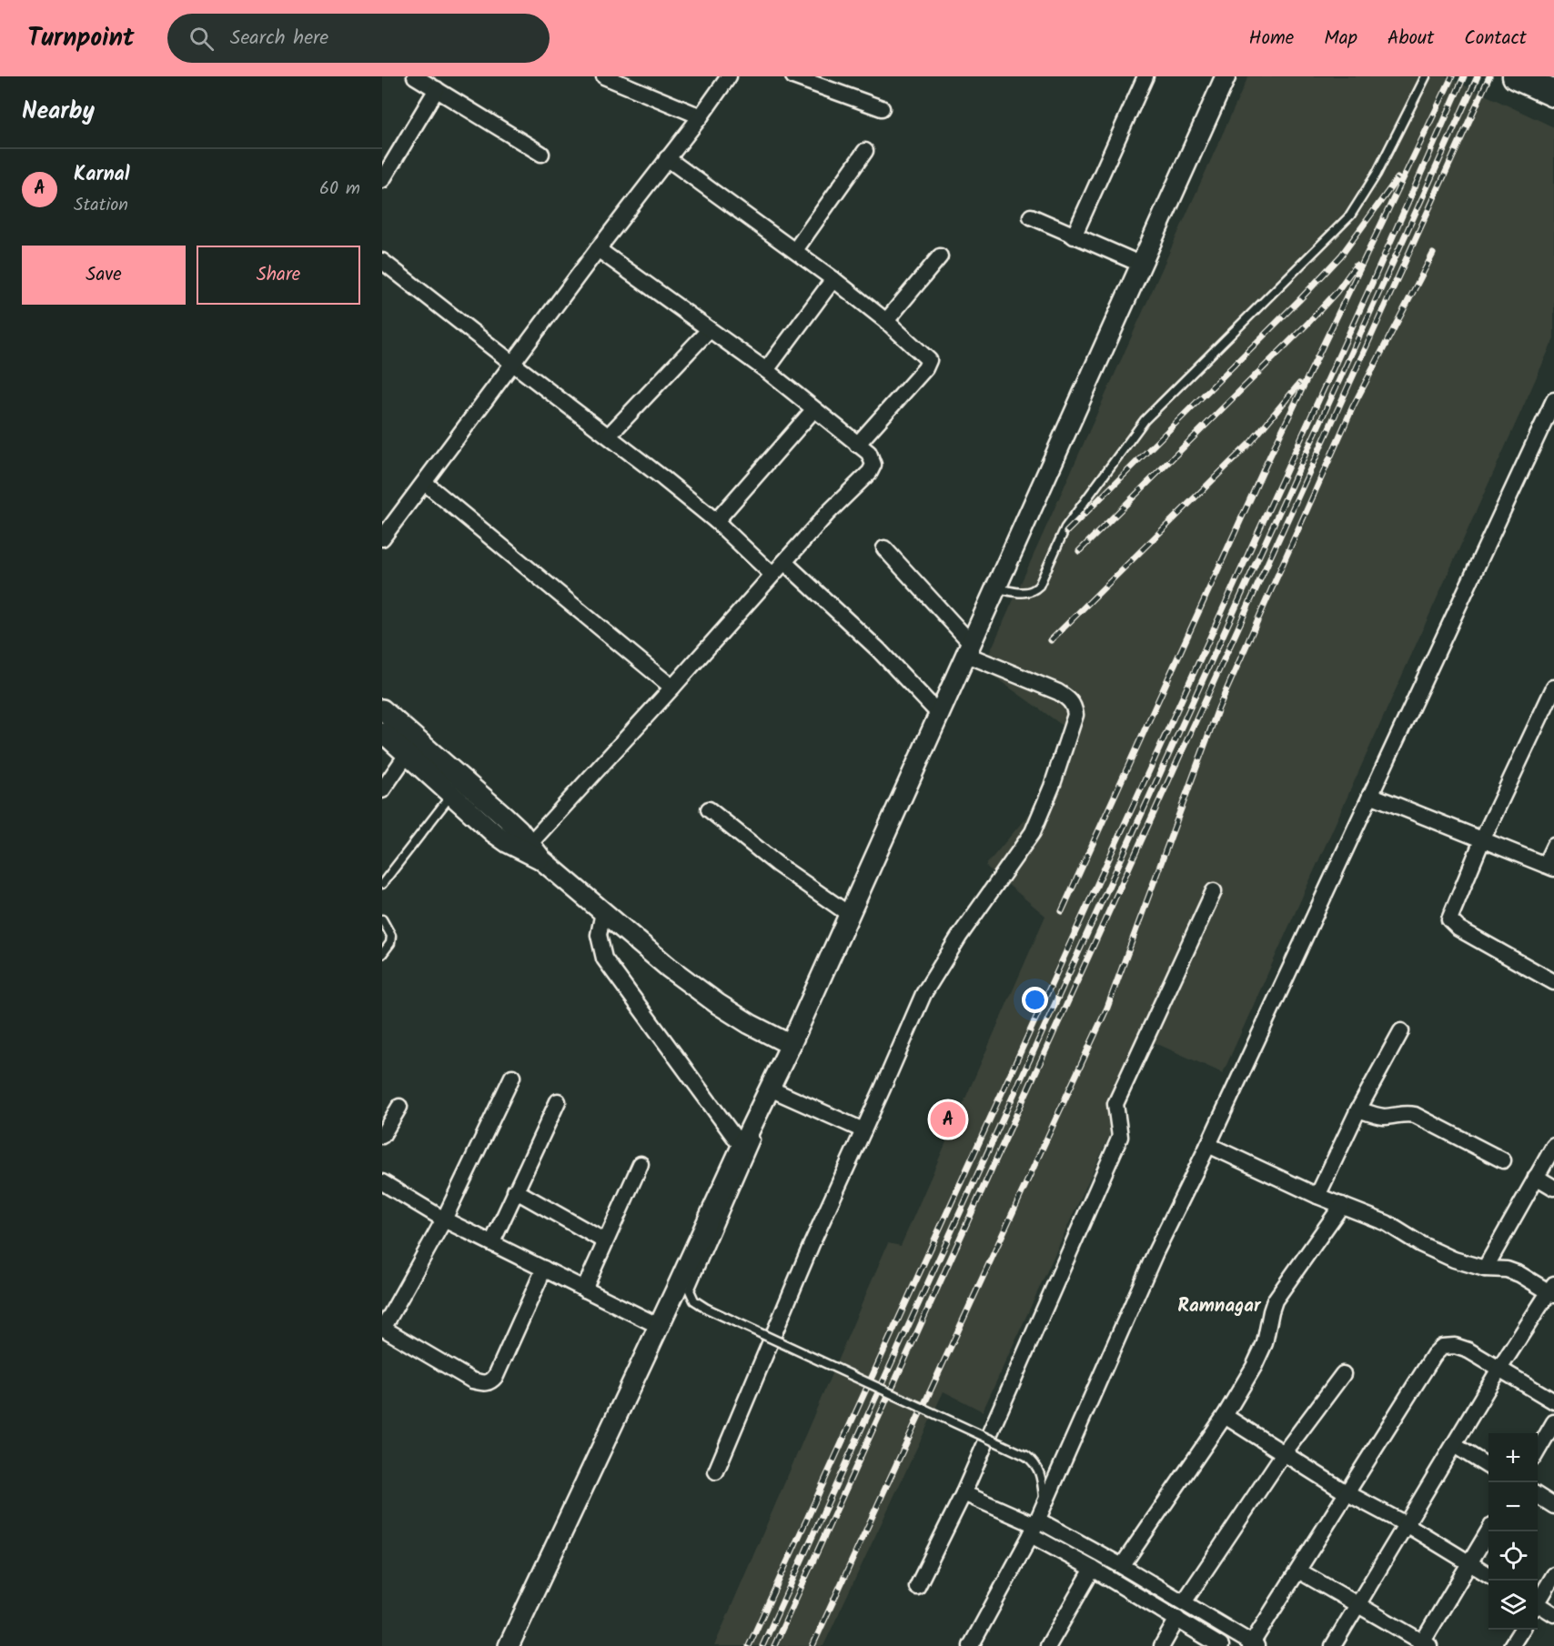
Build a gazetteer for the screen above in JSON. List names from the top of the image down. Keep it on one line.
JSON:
{"districts":["Ramnagar"],"page":{"header":"Turnpoint","search":"Search here","nav":["Home","Map","About","Contact"],"heading":"Nearby","list":[{"mark":"A","name":"Karnal","note":"Station","value":"60 m"}],"buttons":["Save","Share"],"pins":"A","map_buttons":["+","−"]}}
